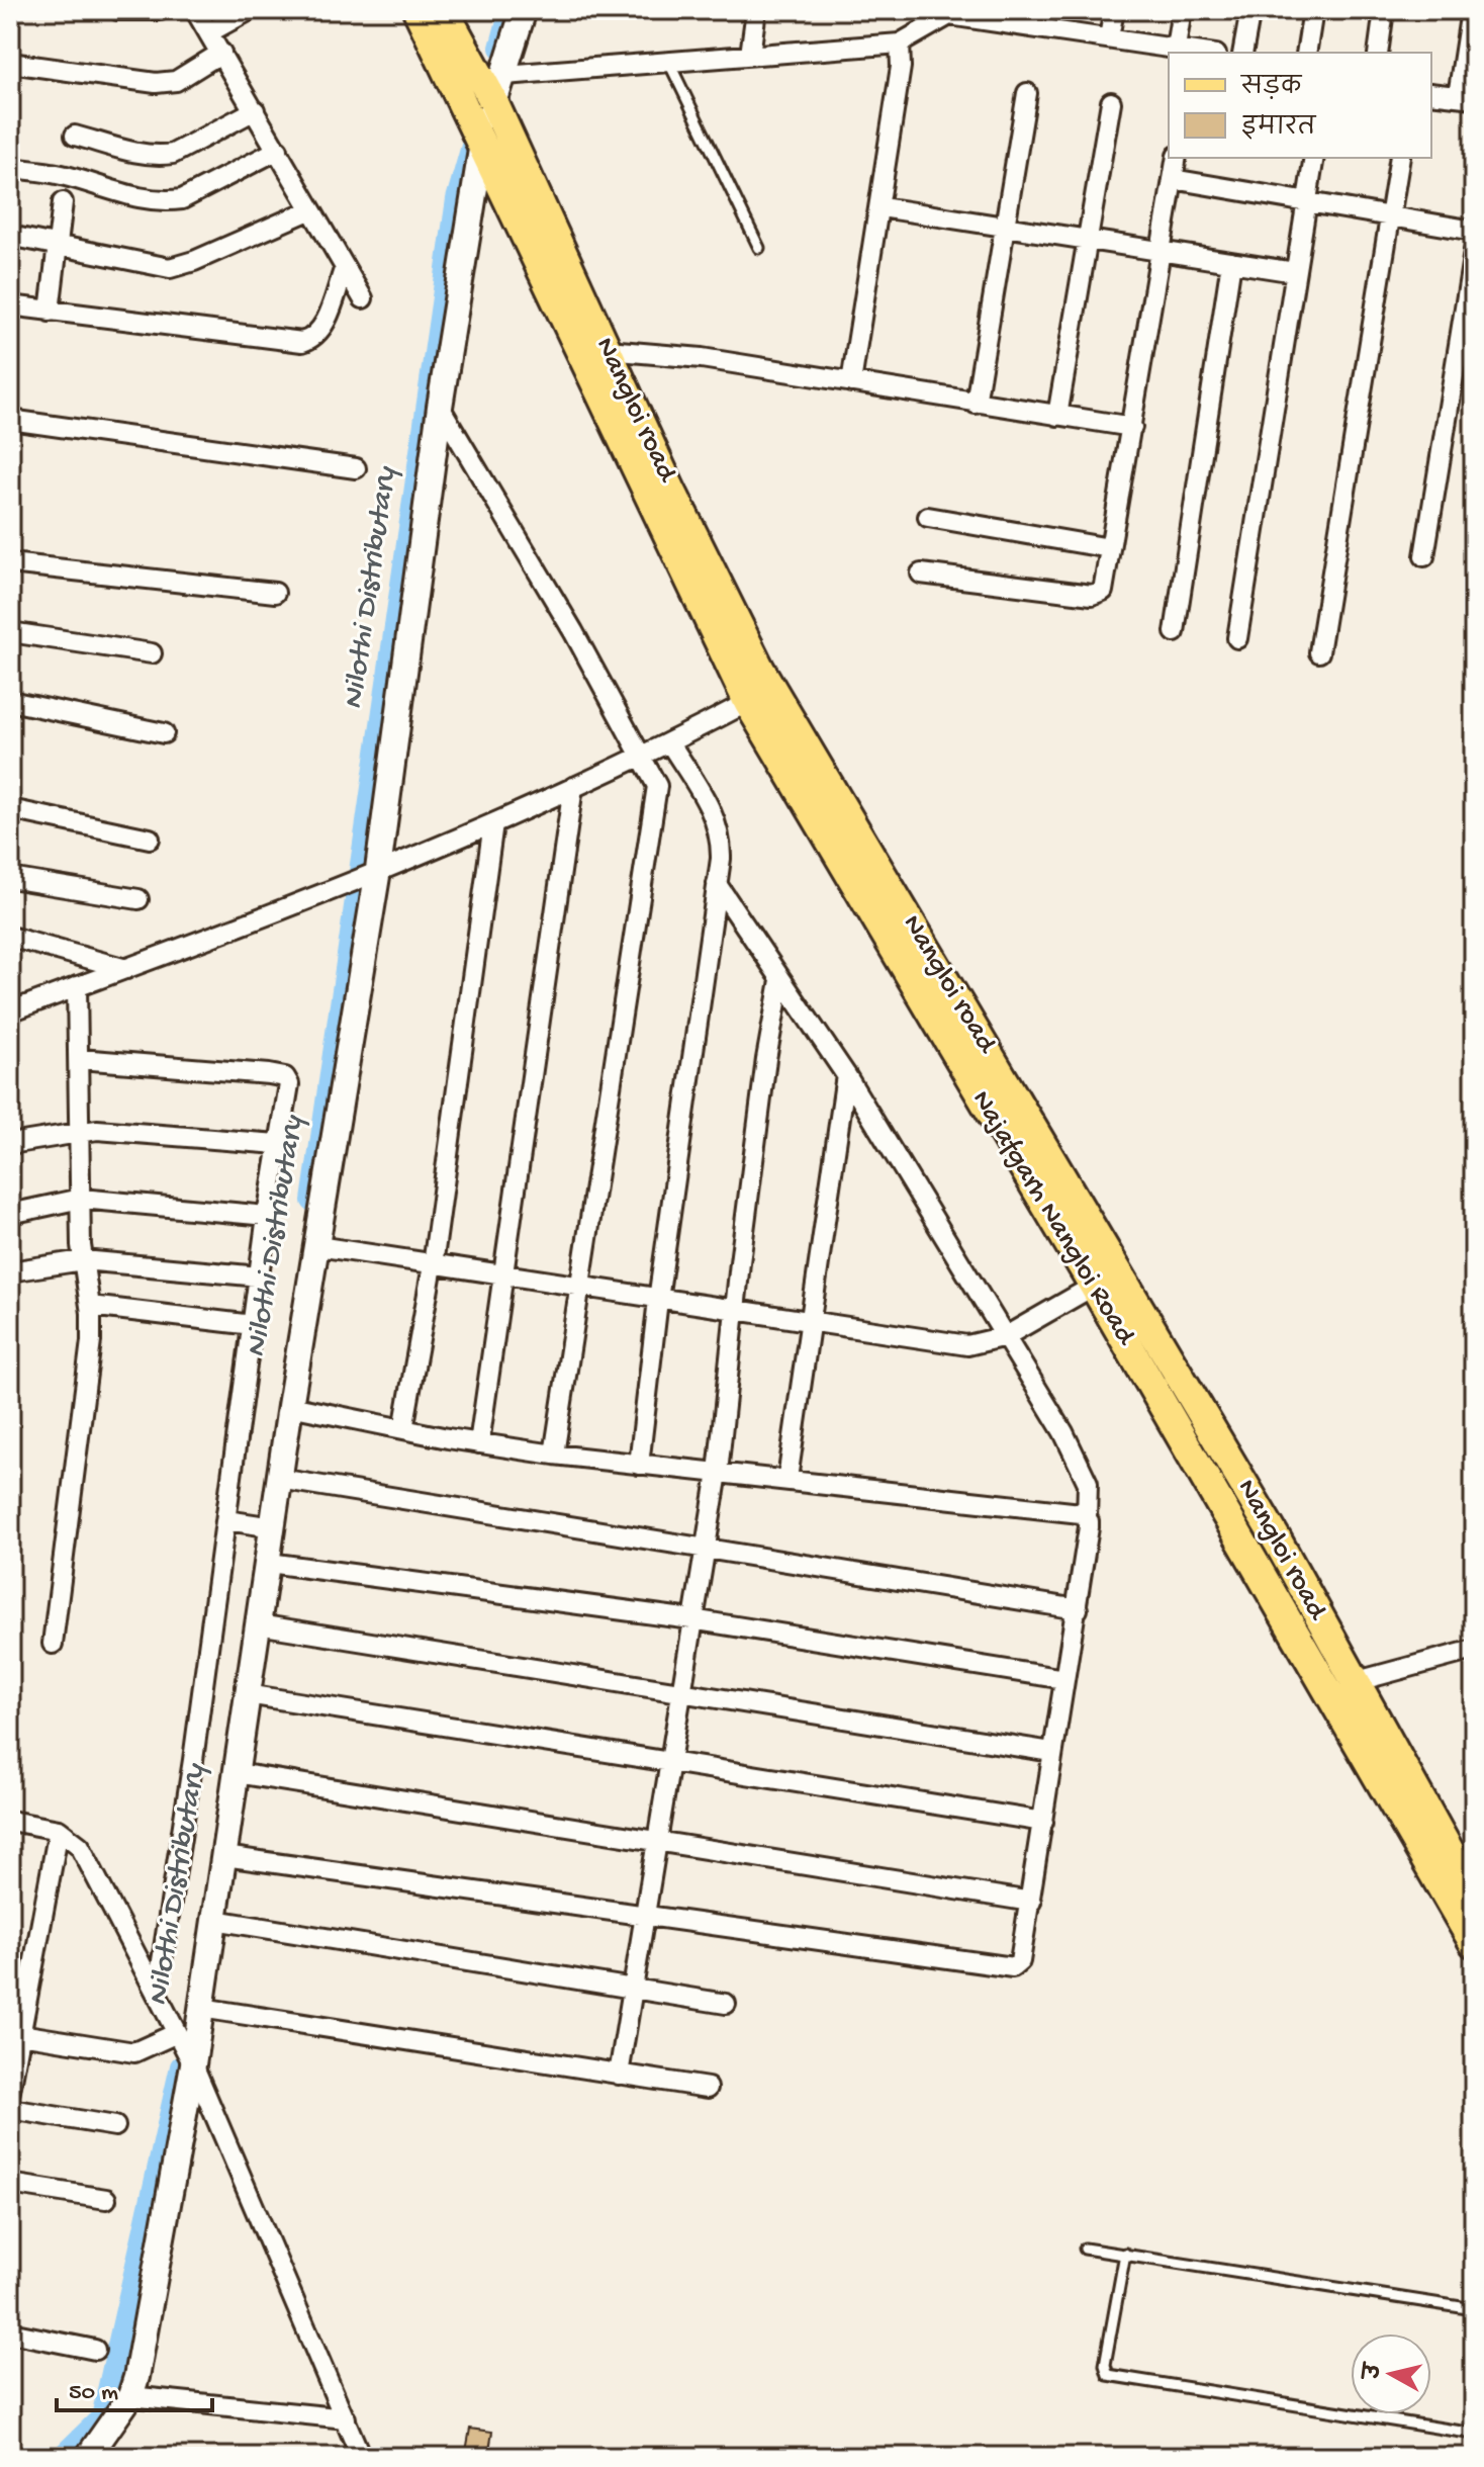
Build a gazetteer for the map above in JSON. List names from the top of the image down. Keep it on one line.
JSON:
{"streets":{"main road":["Nangloi road","Najafgarh Nangloi Road"]},"crossings":[["Nangloi road","Najafgarh Nangloi Road"]],"water":["Nilothi Distributary"],"legend":["सड़क","इमारत"],"scale_bar":"50 m","north":"left"}
